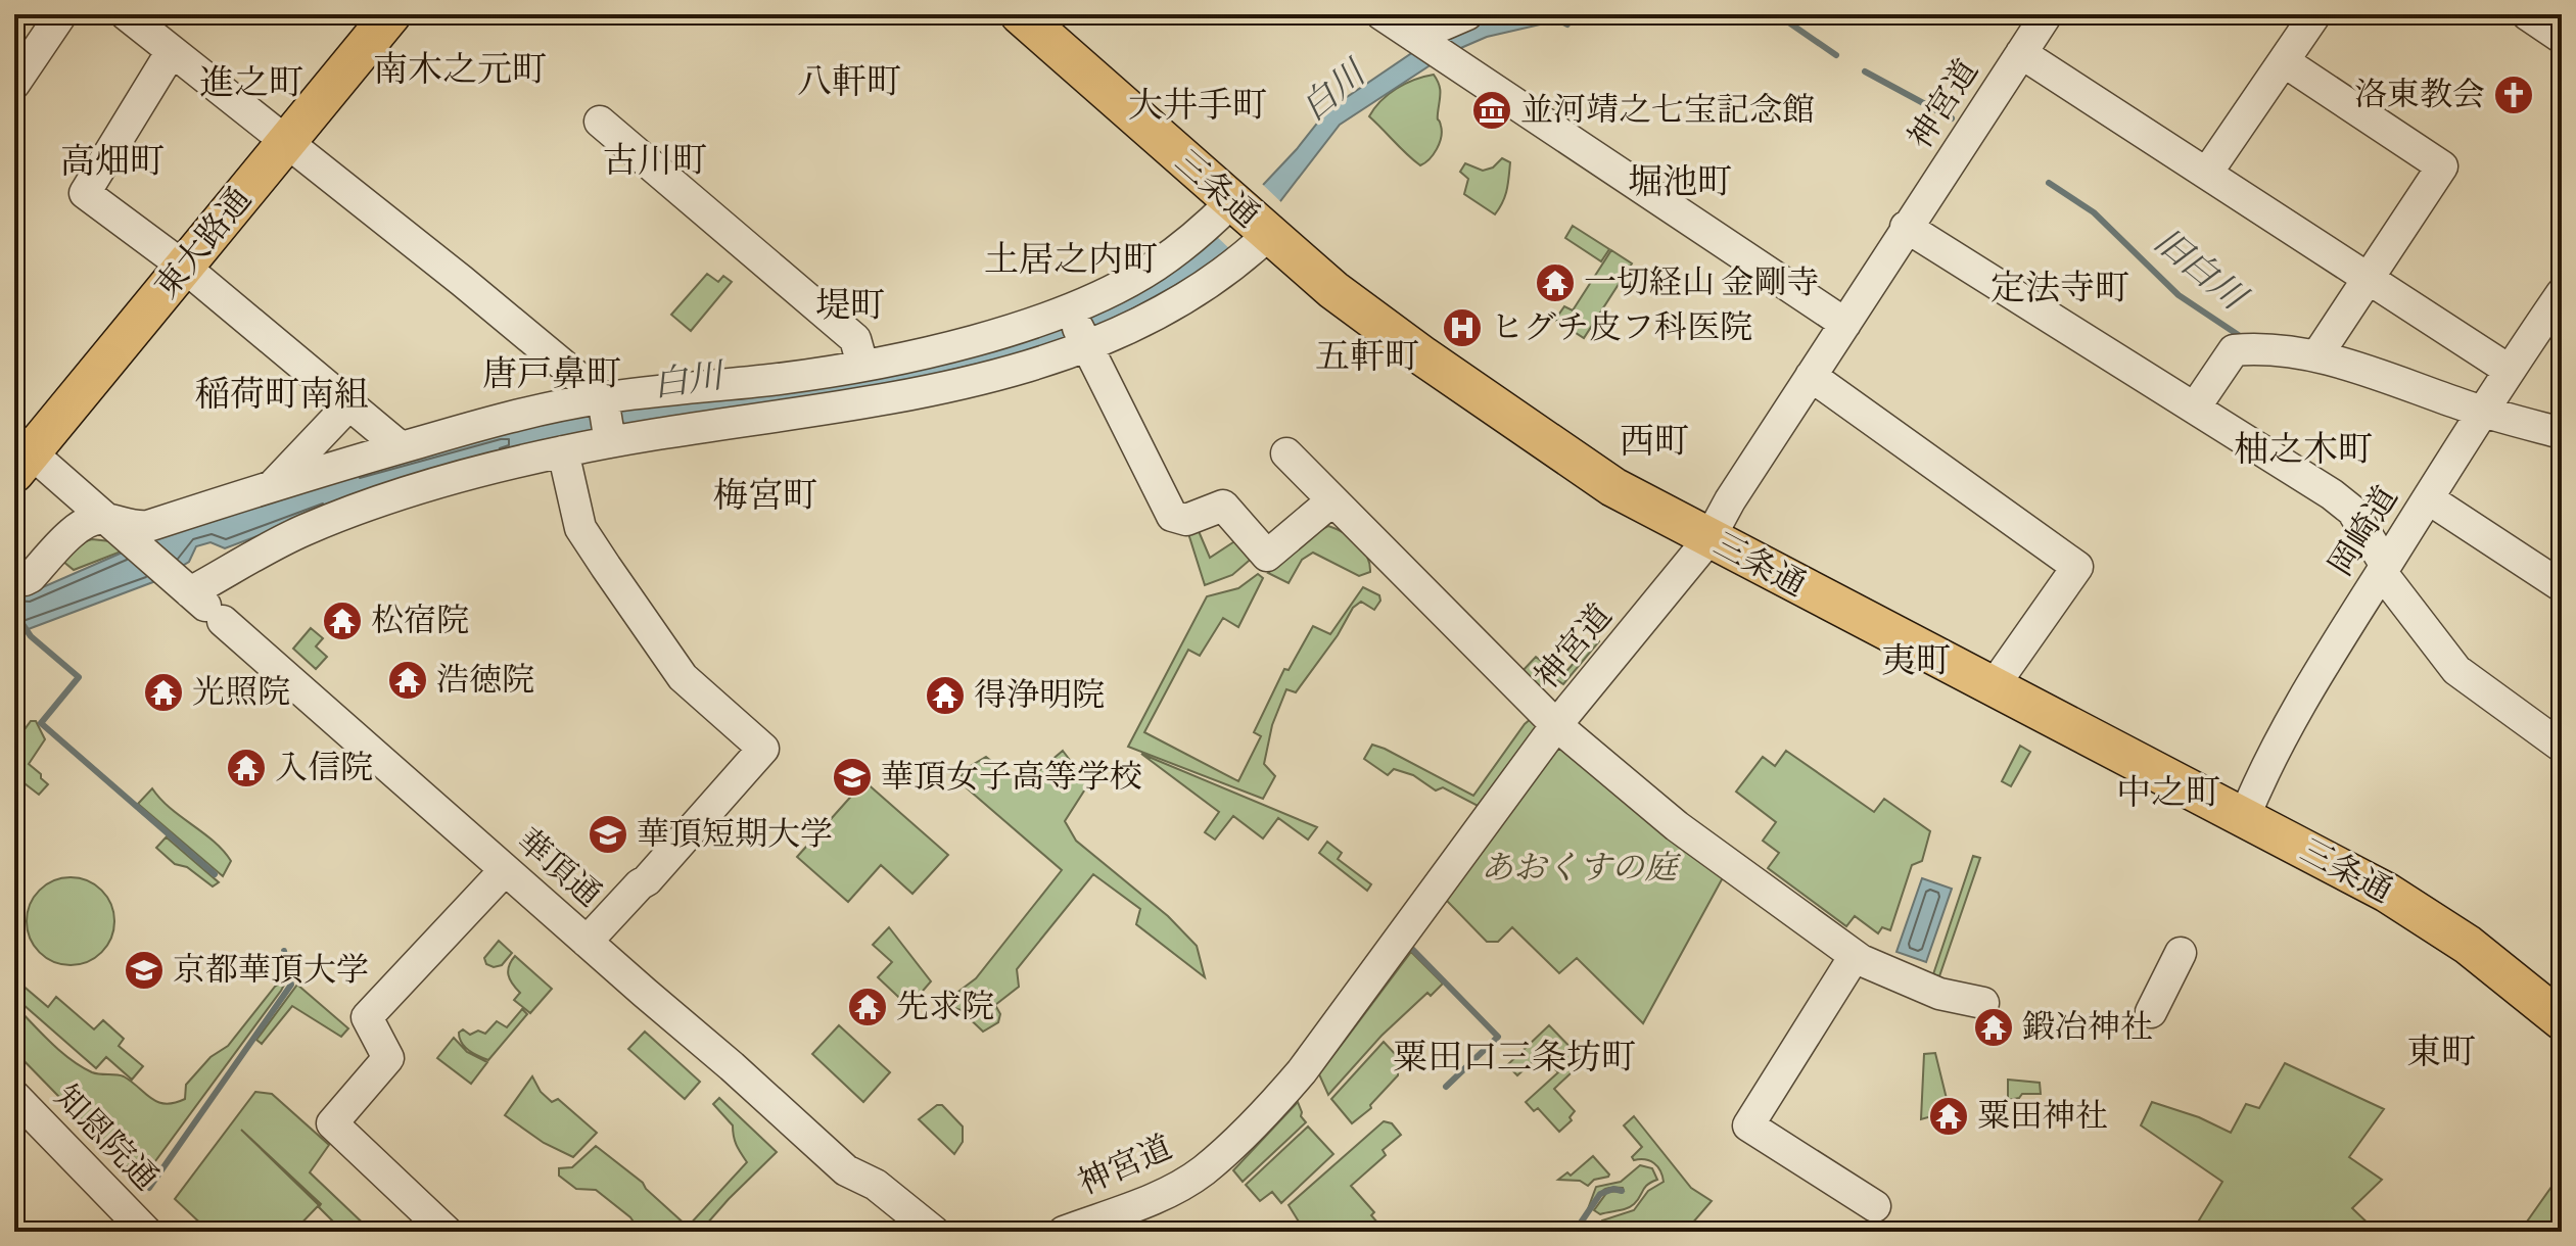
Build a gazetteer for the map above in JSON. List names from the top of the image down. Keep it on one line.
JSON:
{"streets":{"main road":["三条通","東大路通"],"street":["神宮道","岡崎道","華頂通","知恩院通"]},"crossings":[["神宮道","三条通"],["三条通","岡崎道"],["東大路通","華頂通"]],"districts":["南木之元町","八軒町","進之町","大井手町","古川町","高畑町","堀池町","土居之内町","定法寺町","堤町","五軒町","唐戸鼻町","稲荷町南組","西町","柚之木町","梅宮町","夷町","中之町","東町","粟田口三条坊町"],"water":["白川","旧白川"],"parks":["あおくすの庭"],"places":{"church":["洛東教会"],"museum":["並河靖之七宝記念館"],"temple":["一切経山 金剛寺","松宿院","浩徳院","光照院","得浄明院","入信院","先求院","鍛冶神社","粟田神社"],"hospital":["ヒグチ皮フ科医院"],"school or university":["華頂女子高等学校","華頂短期大学","京都華頂大学"]}}
